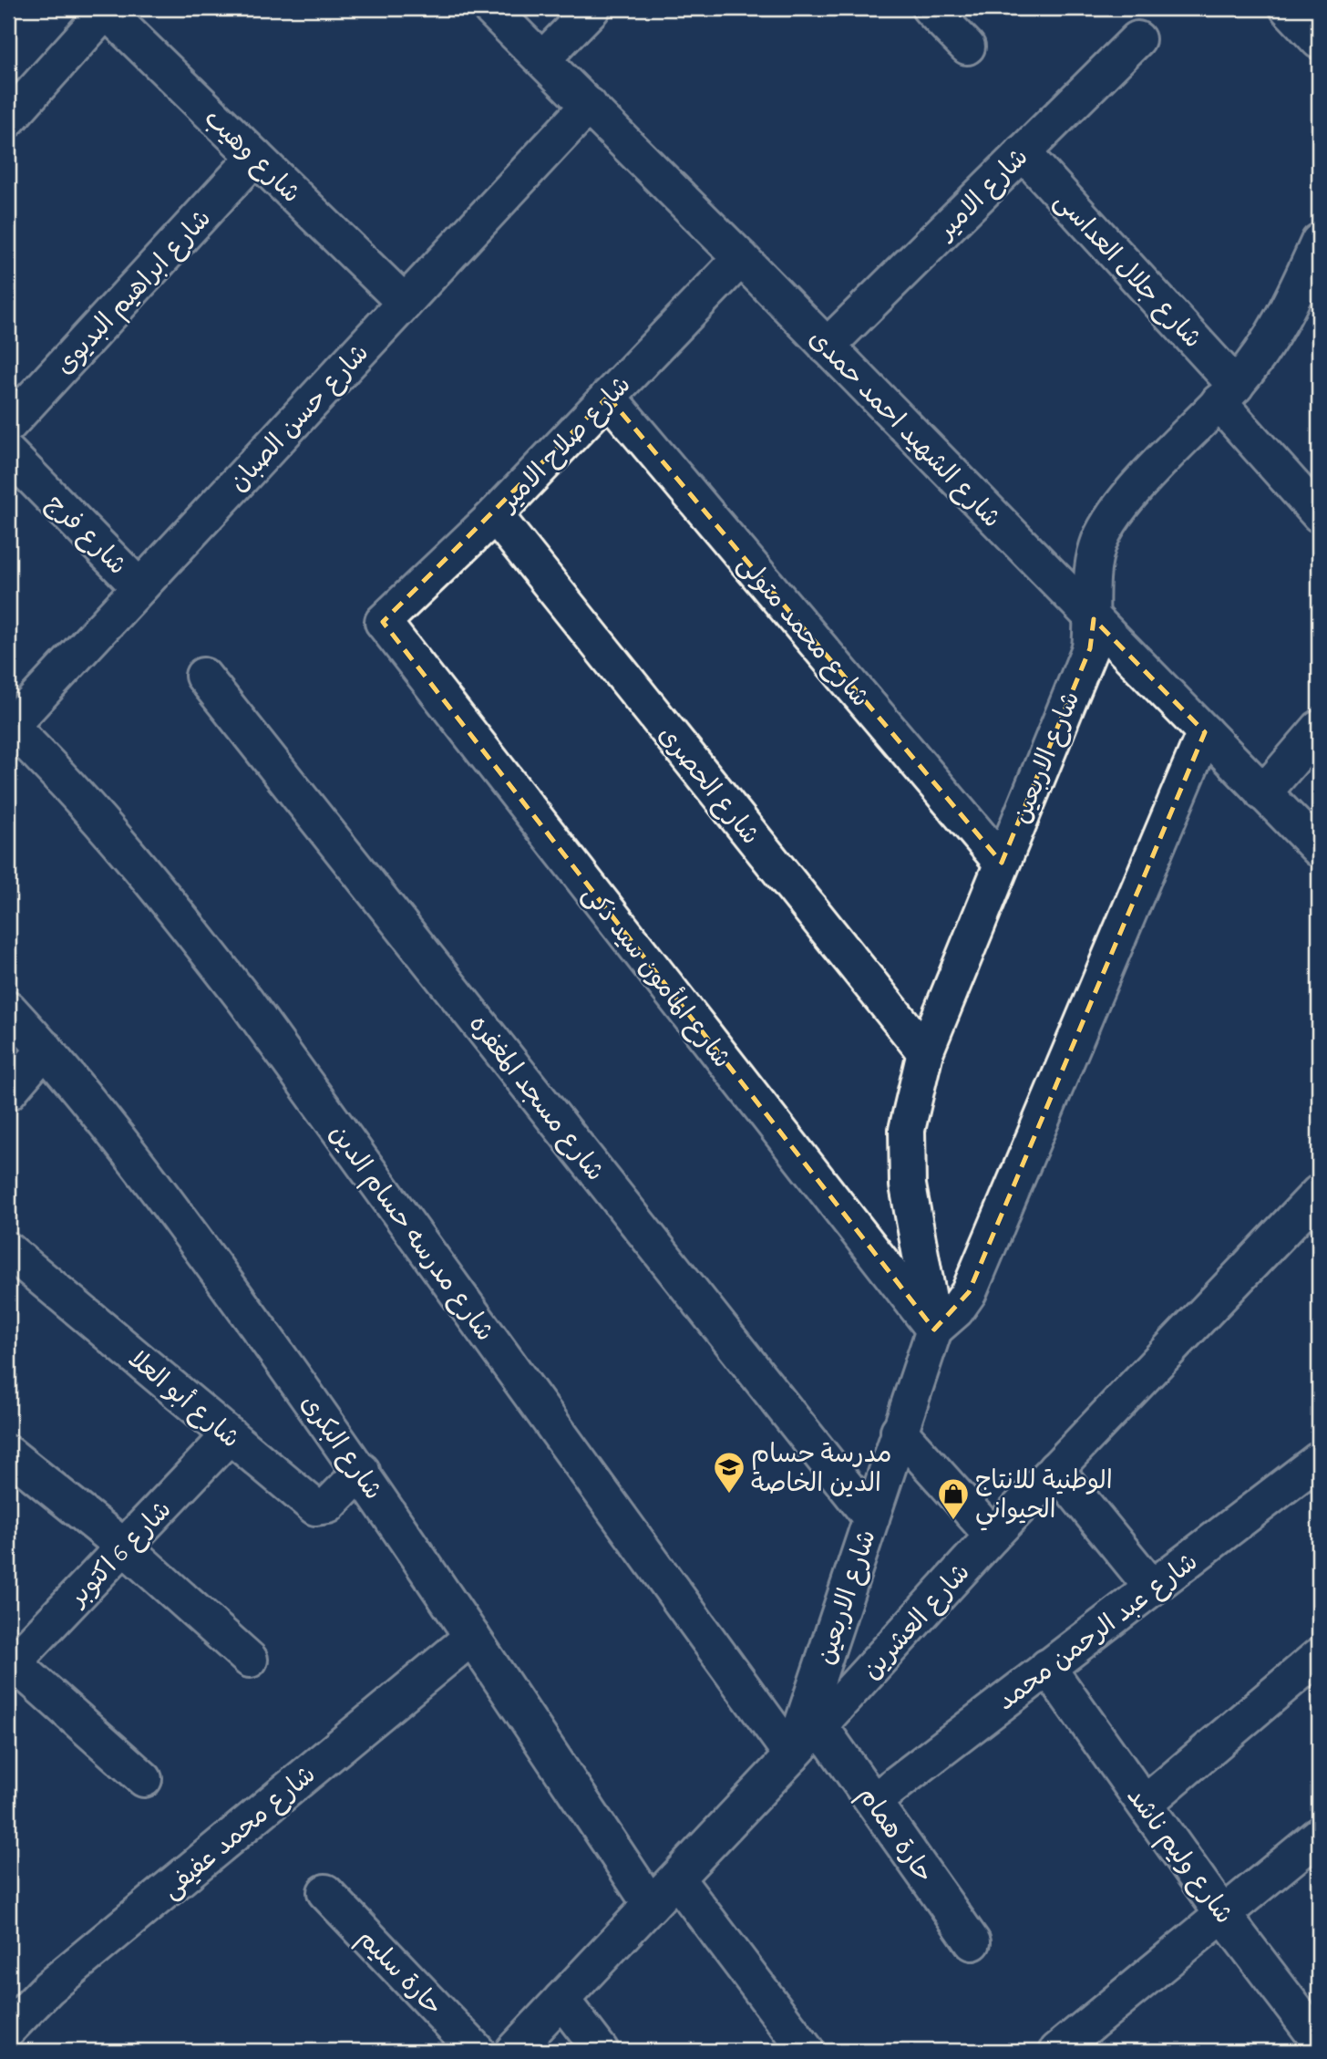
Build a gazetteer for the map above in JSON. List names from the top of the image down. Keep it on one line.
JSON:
{"streets":{"street":["شارع وهيب","شارع الامير","شارع جلال العداسى","شارع ابراهيم البديوى","شارع حسن الصبان","شارع الشهيد احمد حمدى","شارع صلاح الامير","شارع فرج","شارع محمد متولى","شارع الاربعين","شارع الحصرى","شارع المأمون سيد ذكى","شارع مسجد المغفره","شارع مدرسه حسام الدين","شارع أبو العلا","شارع البكرى","شارع 6 اكتوبر","شارع العشرين","شارع عبد الرحمن محمد","شارع محمد عفيفى","حارة همام","شارع وليم ناشد","حارة سليم"]},"crossings":[["شارع وهيب","شارع ابراهيم البديوى"],["شارع وهيب","شارع حسن الصبان"],["شارع الامير","شارع جلال العداسى"],["شارع الامير","شارع الشهيد احمد حمدى"],["شارع جلال العداسى","شارع الاربعين"],["شارع حسن الصبان","شارع الشهيد احمد حمدى"],["شارع حسن الصبان","شارع فرج"],["شارع حسن الصبان","شارع مدرسه حسام الدين"],["شارع الشهيد احمد حمدى","شارع صلاح الامير"],["شارع الشهيد احمد حمدى","شارع الاربعين"],["شارع صلاح الامير","شارع محمد متولى"],["شارع صلاح الامير","شارع الحصرى"],["شارع صلاح الامير","شارع المأمون سيد ذكى"],["شارع محمد متولى","شارع الاربعين"],["شارع الاربعين","شارع الحصرى"],["شارع الاربعين","شارع المأمون سيد ذكى"],["شارع الاربعين","شارع مسجد المغفره"],["شارع الاربعين","شارع مدرسه حسام الدين"],["شارع الاربعين","شارع العشرين"],["شارع مدرسه حسام الدين","شارع العشرين"],["شارع أبو العلا","شارع البكرى"],["شارع أبو العلا","شارع 6 اكتوبر"],["شارع البكرى","شارع العشرين"],["شارع البكرى","شارع محمد عفيفى"],["شارع العشرين","حارة همام"],["شارع عبد الرحمن محمد","حارة همام"],["شارع عبد الرحمن محمد","شارع وليم ناشد"]],"places":{"school or university":["مدرسة حسام الدين الخاصة"],"shop":["الوطنية للانتاج الحيواني"]}}
